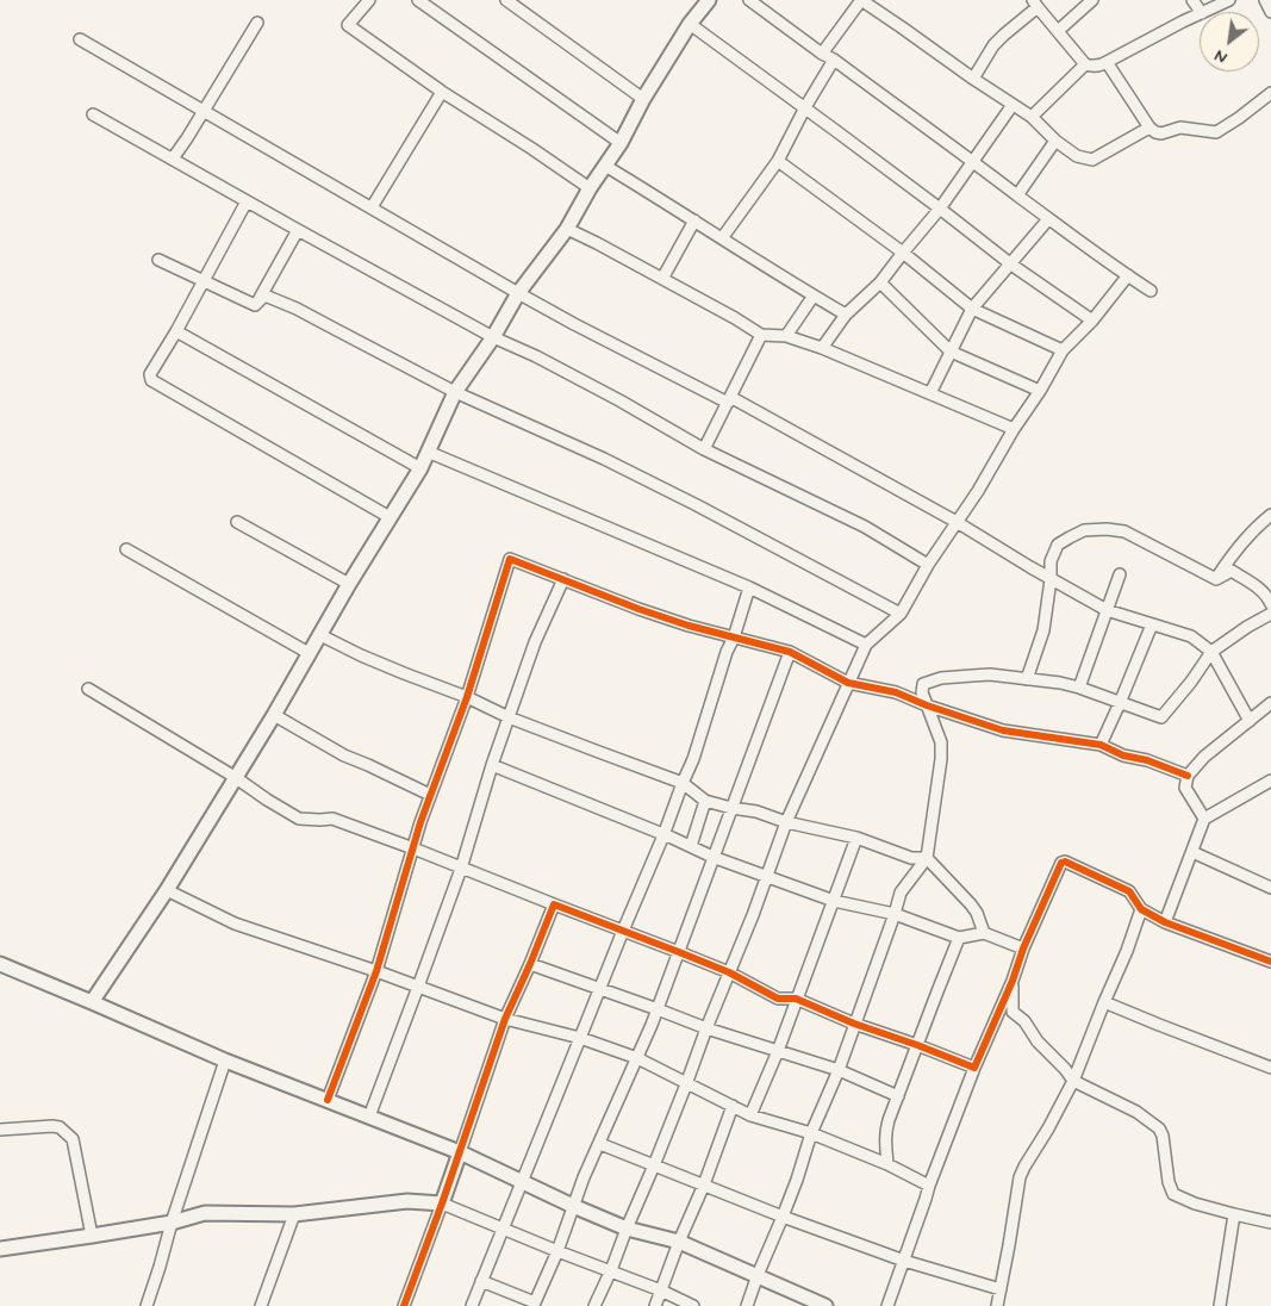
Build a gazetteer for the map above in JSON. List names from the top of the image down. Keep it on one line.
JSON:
{"north":"bottom left"}
